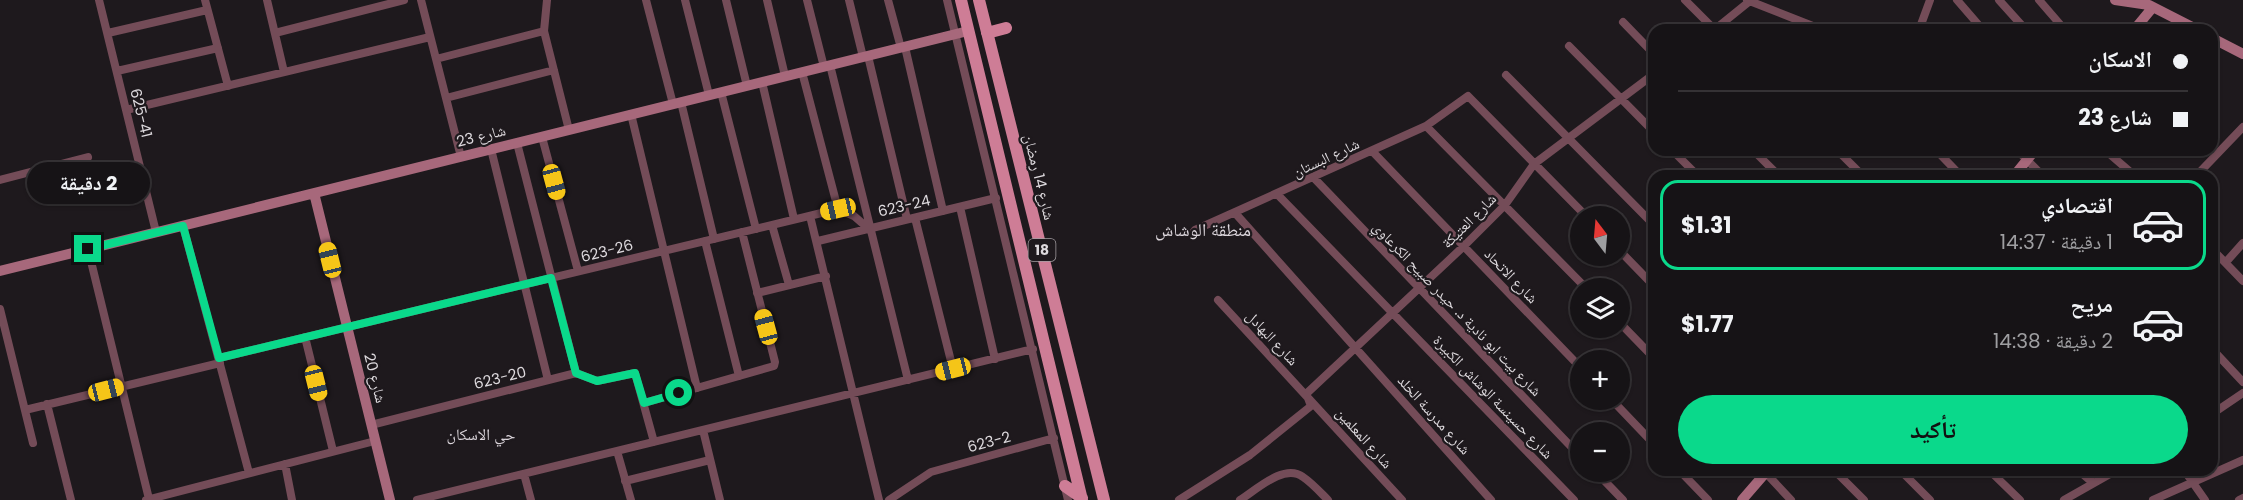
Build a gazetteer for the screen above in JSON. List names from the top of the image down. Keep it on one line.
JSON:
{"streets":{"main road":["شارع 14 رمضان","18"],"street":["625-41","شارع 23","شارع البستان","623-24","شارع العتيکة","623-26","شارع الاتحاد","شارع بيت ابو نادية د. حيدر صبيح الكرعاوي","شارع البهادل","شارع 20","623-20","شارع حسينسة الوشاش الكبيرة","شارع مدرسة الخلد","شارع المعلمين","623-2"]},"crossings":[["625-41","شارع 23"],["شارع 23","18"],["شارع 23","شارع 20"],["شارع البستان","شارع العتيکة"],["شارع البستان","شارع الاتحاد"],["شارع البستان","شارع بيت ابو نادية د. حيدر صبيح الكرعاوي"],["شارع البستان","شارع حسينسة الوشاش الكبيرة"],["شارع البستان","شارع مدرسة الخلد"],["شارع العتيکة","شارع الاتحاد"],["شارع العتيکة","شارع بيت ابو نادية د. حيدر صبيح الكرعاوي"],["شارع العتيکة","شارع البهادل"],["شارع العتيکة","شارع حسينسة الوشاش الكبيرة"],["شارع العتيکة","شارع مدرسة الخلد"],["شارع العتيکة","شارع المعلمين"],["623-26","شارع 20"],["شارع البهادل","شارع المعلمين"],["شارع 20","623-20"]],"districts":["منطقة الوشاش","حي الاسكان"],"north":"top","page":{"banner":["الاسكان","شارع 23"],"bubble":"2 دقيقة","list":[{"name":"اقتصادي","note":"1 دقيقة · 14:37","value":"$1.31"},{"name":"مريح","note":"2 دقيقة · 14:38","value":"$1.77"}],"map_buttons":["+","−"],"buttons":"تأكيد"}}
